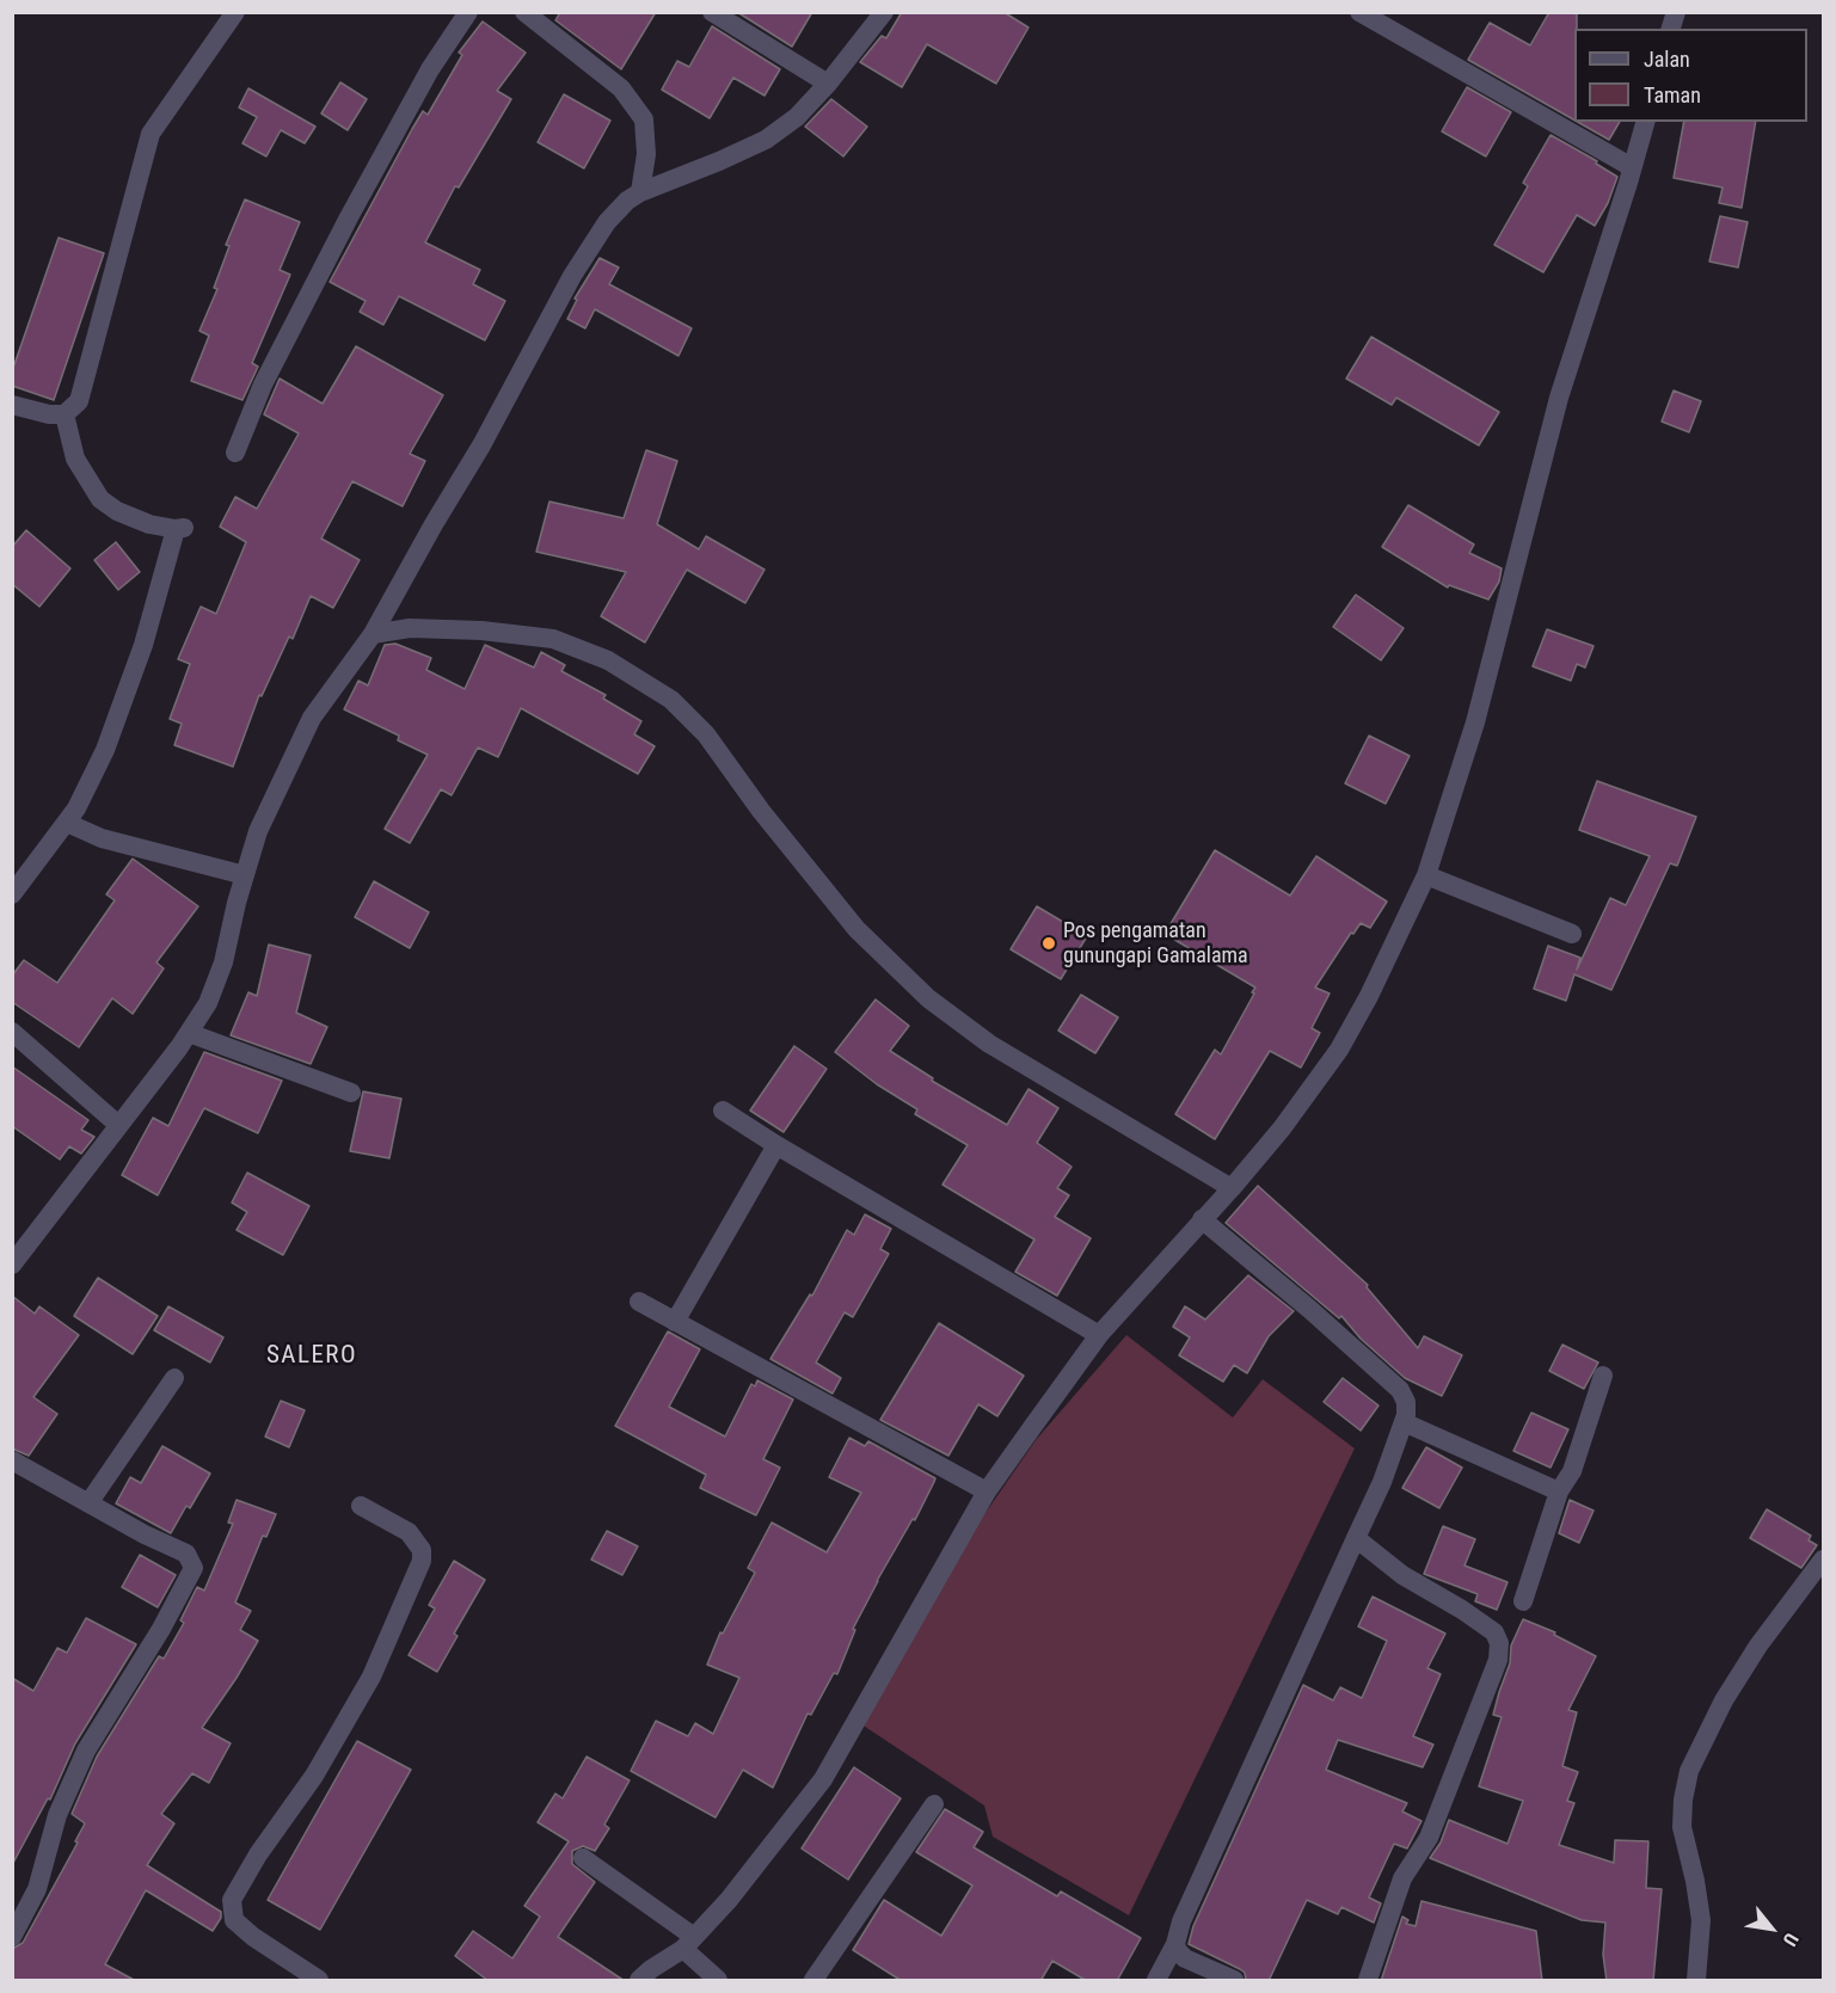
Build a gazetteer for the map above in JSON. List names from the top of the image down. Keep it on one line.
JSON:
{"districts":["SALERO"],"places":["Pos pengamatan gunungapi Gamalama"],"legend":["Jalan","Taman"],"north":"bottom right"}
